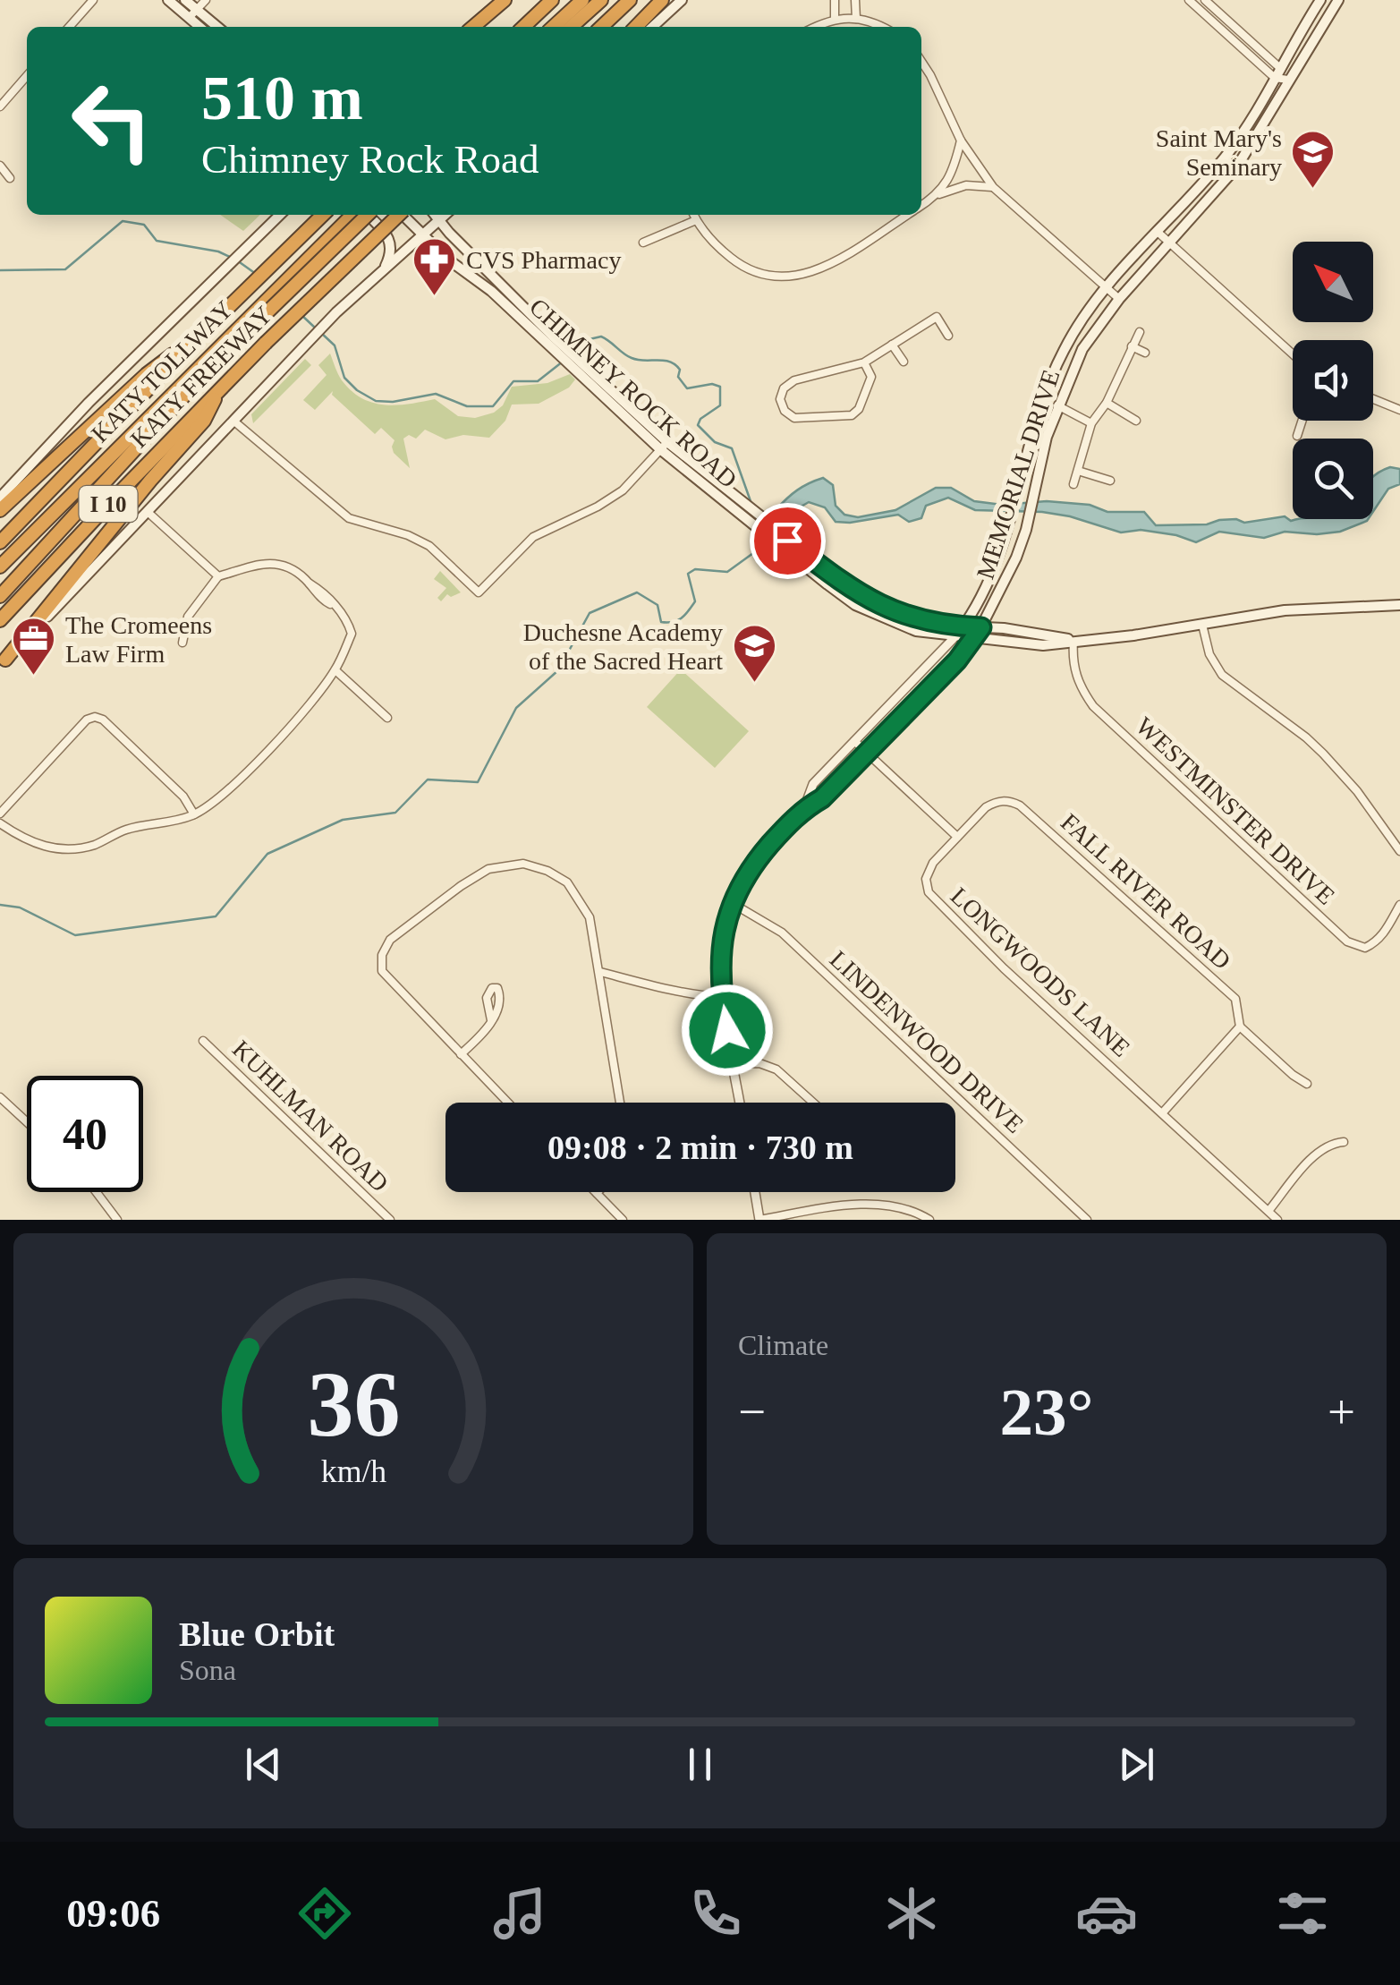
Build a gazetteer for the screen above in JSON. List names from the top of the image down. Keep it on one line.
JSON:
{"streets":{"highway":["KATY TOLLWAY","KATY FREEWAY","I 10"],"main road":["CHIMNEY ROCK ROAD","MEMORIAL DRIVE"],"street":["WESTMINSTER DRIVE","FALL RIVER ROAD","LONGWOODS LANE","LINDENWOOD DRIVE","KUHLMAN ROAD"]},"crossings":[["CHIMNEY ROCK ROAD","MEMORIAL DRIVE"],["CHIMNEY ROCK ROAD","WESTMINSTER DRIVE"],["MEMORIAL DRIVE","LINDENWOOD DRIVE"],["FALL RIVER ROAD","LONGWOODS LANE"]],"places":{"school or university":["Saint Mary's Seminary","Duchesne Academy of the Sacred Heart"],"pharmacy":["CVS Pharmacy"],"office":["The Cromeens Law Firm"]},"north":"top left","page":{"turn":["510 m","Chimney Rock Road"],"limit":"40","trip":"09:08 · 2 min · 730 m","tile":"Climate","heat":["−","23°","+"],"song":["Blue Orbit","Sona"],"tabs":"09:06","gauge":["36","km/h"]}}
